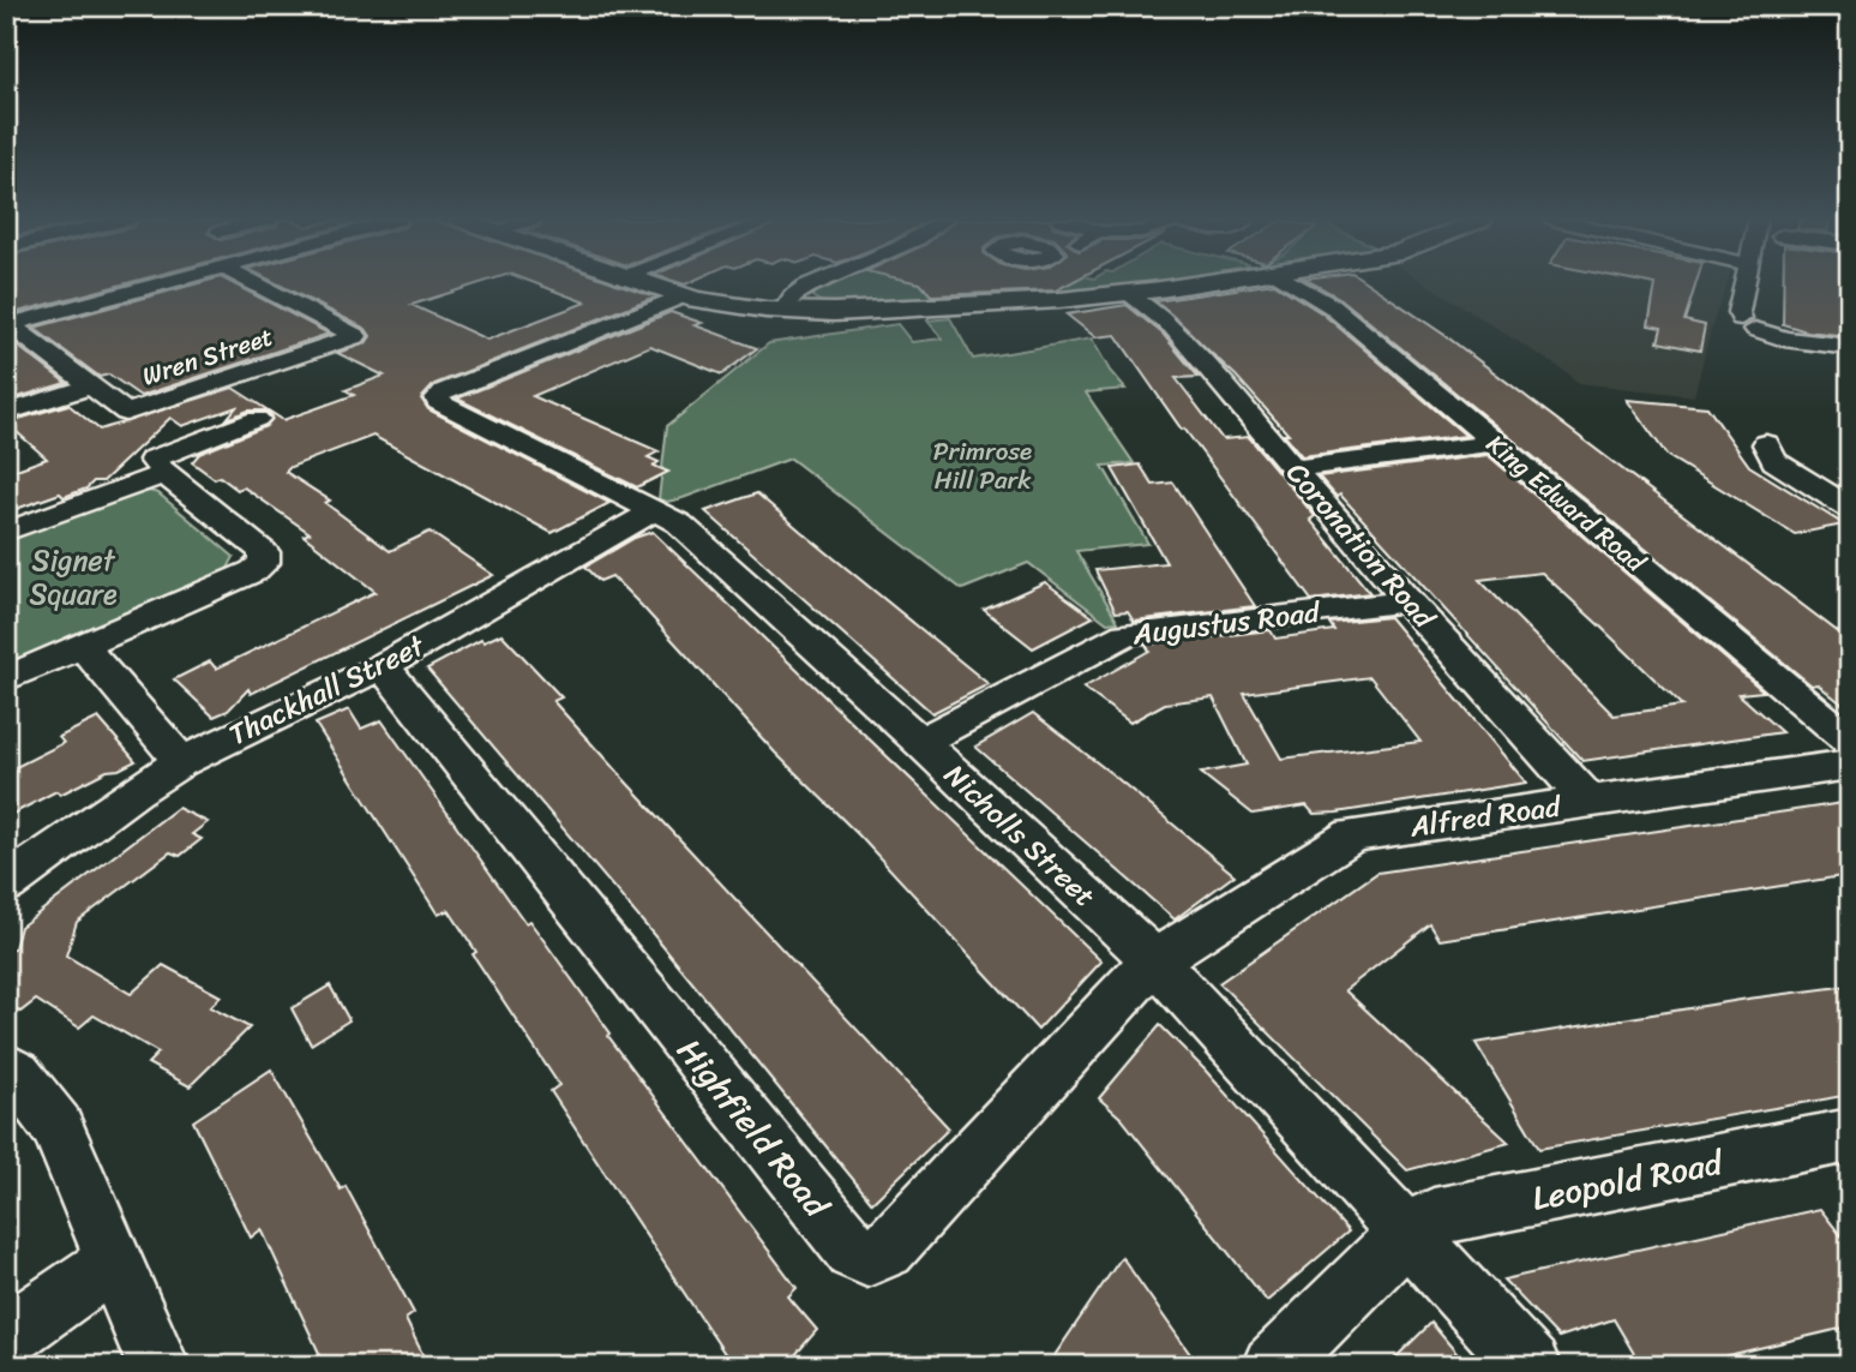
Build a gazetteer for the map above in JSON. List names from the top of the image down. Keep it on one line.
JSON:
{"streets":{"street":["Wren Street","King Edward Road","Coronation Road","Augustus Road","Thackhall Street","Alfred Road","Nicholls Street","Highfield Road","Leopold Road"]},"crossings":[["Coronation Road","Augustus Road"],["Coronation Road","Alfred Road"],["Augustus Road","Nicholls Street"],["Thackhall Street","Nicholls Street"],["Thackhall Street","Highfield Road"],["Alfred Road","Nicholls Street"],["Alfred Road","Highfield Road"],["Nicholls Street","Highfield Road"],["Nicholls Street","Leopold Road"]],"parks":["Primrose Hill Park","Signet Square"]}
